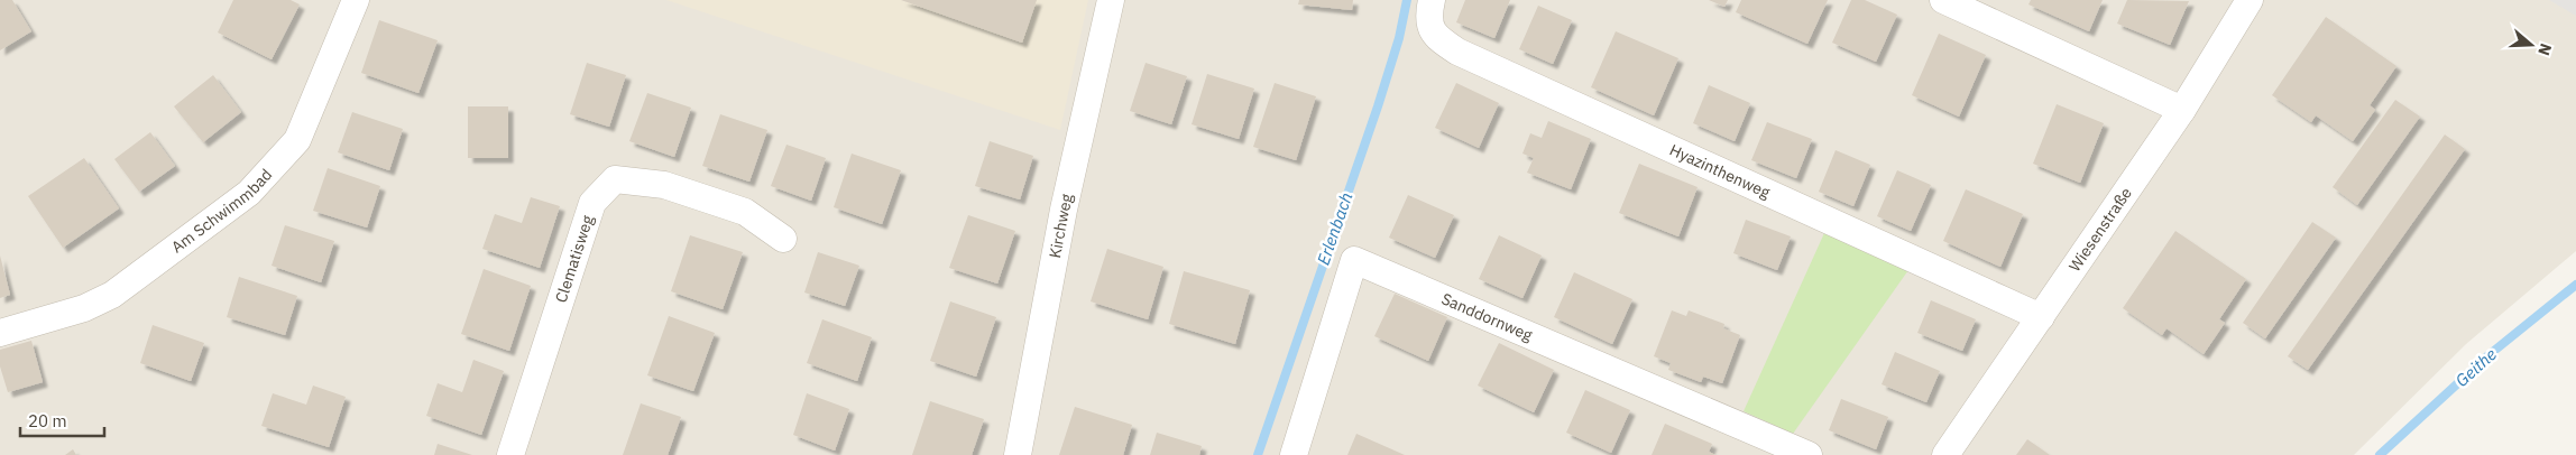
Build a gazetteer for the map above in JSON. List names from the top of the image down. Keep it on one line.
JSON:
{"streets":{"street":["Hyazinthenweg","Am Schwimmbad","Kirchweg","Wiesenstraße","Clematisweg","Sanddornweg"]},"crossings":[["Hyazinthenweg","Wiesenstraße"]],"water":["Erlenbach","Geithe"],"scale_bar":"20 m","north":"right"}
